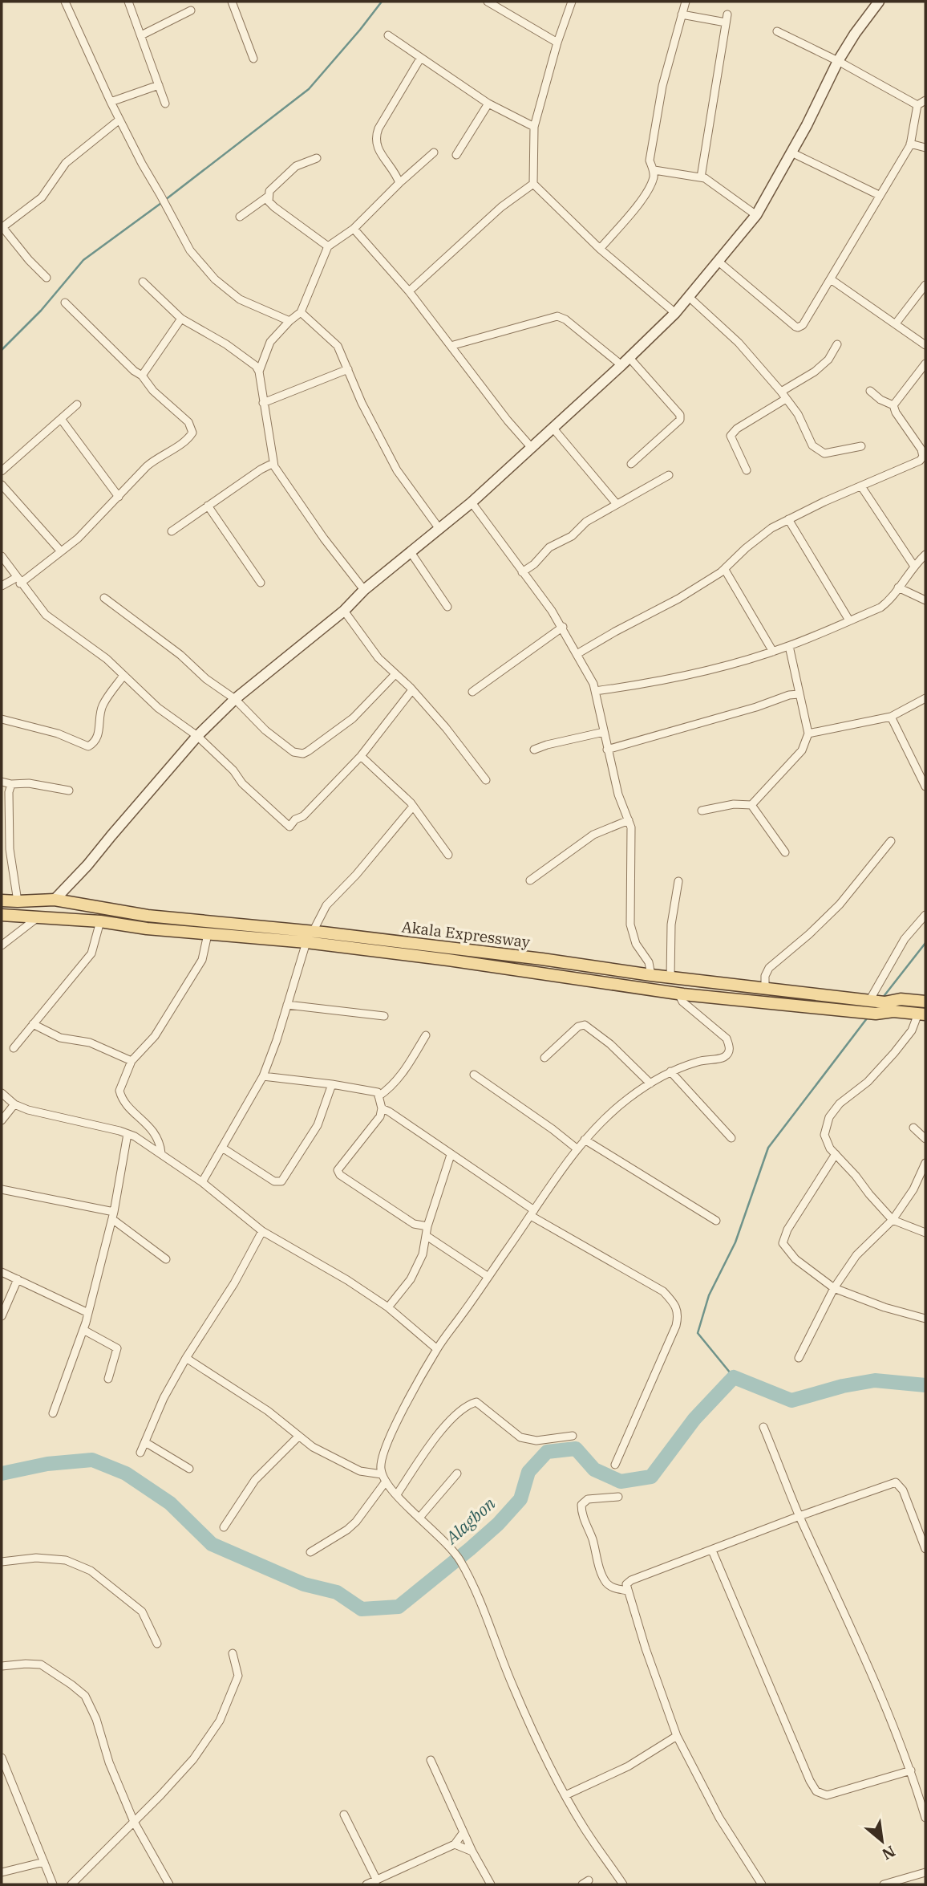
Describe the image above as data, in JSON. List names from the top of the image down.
{
  "streets": {
    "main road": ["Akala Expressway"]
  },
  "water": ["Alagbon"],
  "north": "bottom right"
}
